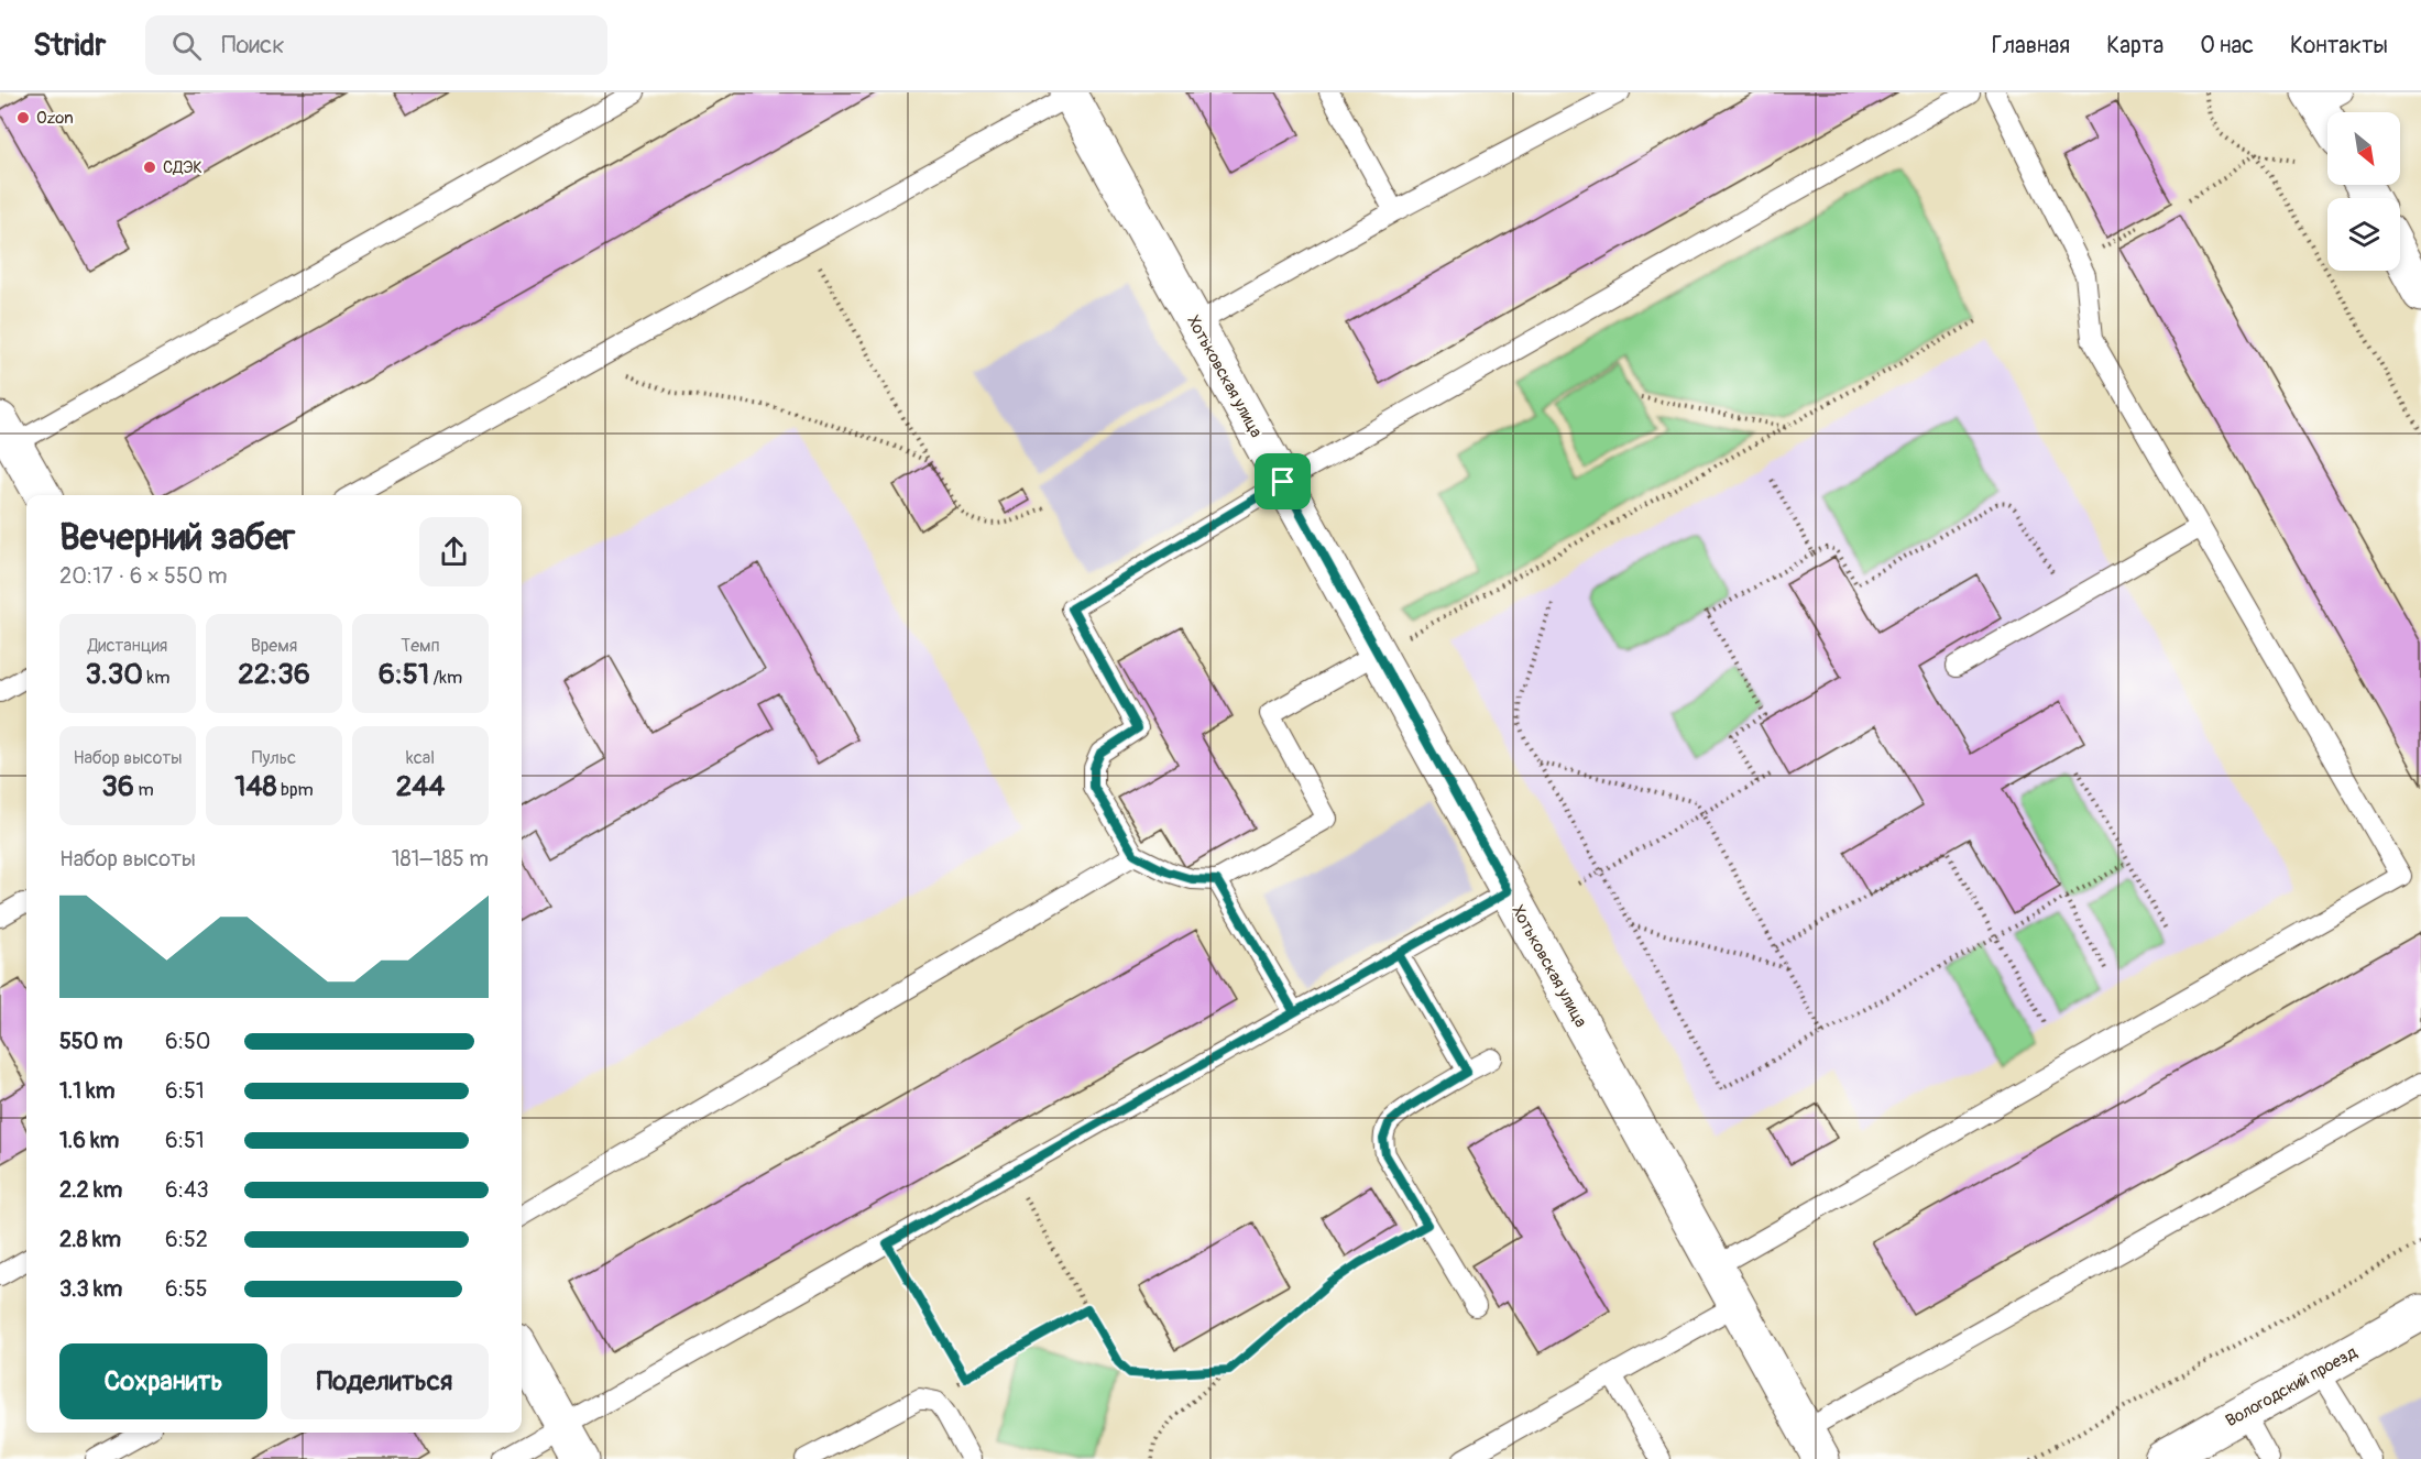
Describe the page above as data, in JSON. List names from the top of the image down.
{
  "streets": {
    "street": ["Хотьковская улица", "Вологодский проезд"]
  },
  "places": ["Ozon", "СДЭК"],
  "north": "bottom right",
  "page": {
    "header": "Stridr",
    "search": "Поиск",
    "nav": [
      "Главная",
      "Карта",
      "О нас",
      "Контакты"
    ],
    "heading": ["Вечерний забег", "20:17 · 6 × 550 m"],
    "stats": [
      ["Дистанция", "3.30 km"],
      ["Время", "22:36"],
      ["Темп", "6:51 /km"],
      ["Набор высоты", "36 m"],
      ["Пульс", "148 bpm"],
      ["kcal", "244"]
    ],
    "chart": ["Набор высоты", "181–185 m"],
    "list": [
      {
        "name": "550 m",
        "note": "6:50"
      },
      {
        "name": "1.1 km",
        "note": "6:51"
      },
      {
        "name": "1.6 km",
        "note": "6:51"
      },
      {
        "name": "2.2 km",
        "note": "6:43"
      },
      {
        "name": "2.8 km",
        "note": "6:52"
      },
      {
        "name": "3.3 km",
        "note": "6:55"
      }
    ],
    "buttons": ["Сохранить", "Поделиться"]
  }
}
